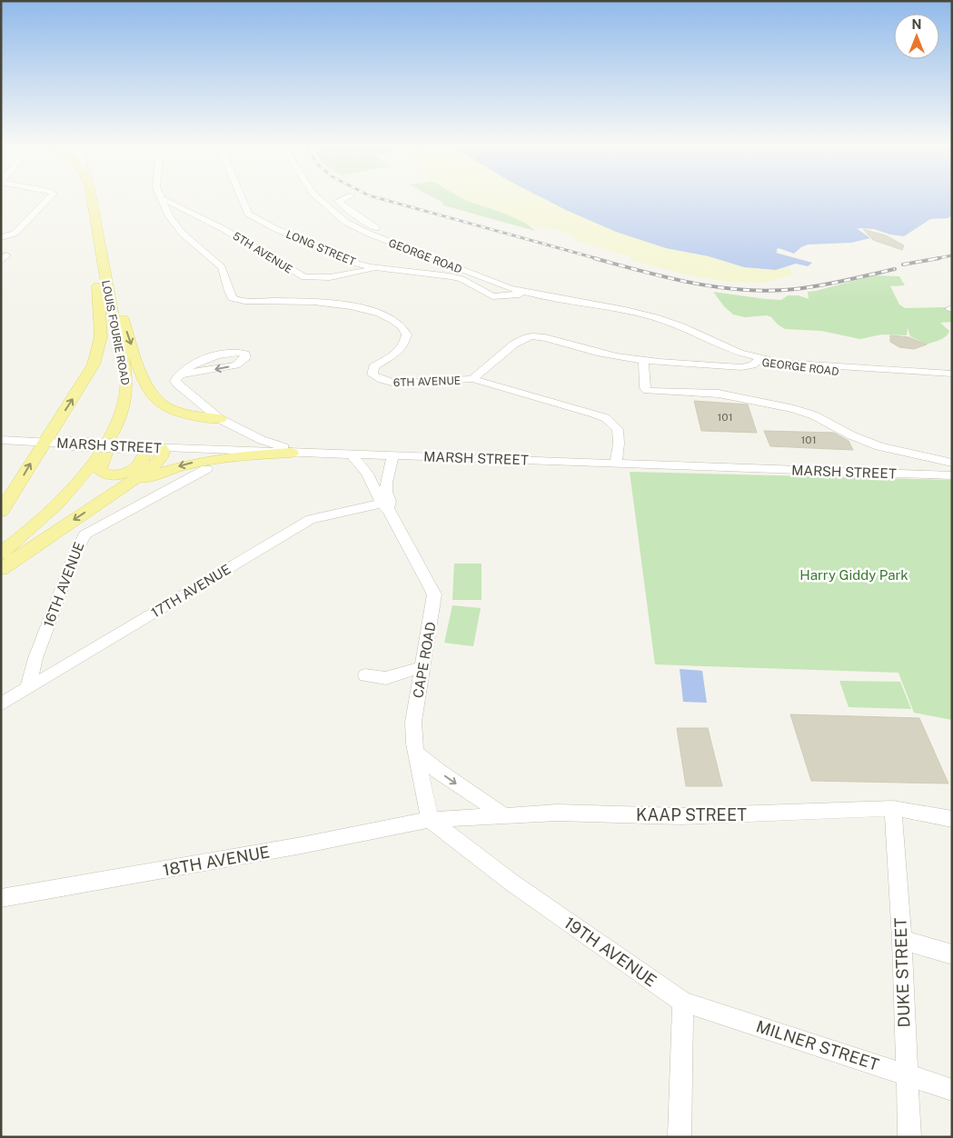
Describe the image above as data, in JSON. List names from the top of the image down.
{
  "streets": {
    "main road": ["LOUIS FOURIE ROAD"],
    "street": [
      "LONG STREET",
      "5TH AVENUE",
      "GEORGE ROAD",
      "6TH AVENUE",
      "MARSH STREET",
      "16TH AVENUE",
      "17TH AVENUE",
      "CAPE ROAD",
      "KAAP STREET",
      "18TH AVENUE",
      "19TH AVENUE",
      "DUKE STREET",
      "MILNER STREET"
    ]
  },
  "crossings": [
    ["LONG STREET", "5TH AVENUE"],
    ["5TH AVENUE", "6TH AVENUE"],
    ["6TH AVENUE", "MARSH STREET"],
    ["MARSH STREET", "CAPE ROAD"],
    ["16TH AVENUE", "17TH AVENUE"],
    ["17TH AVENUE", "CAPE ROAD"],
    ["CAPE ROAD", "KAAP STREET"],
    ["CAPE ROAD", "18TH AVENUE"],
    ["CAPE ROAD", "19TH AVENUE"],
    ["KAAP STREET", "18TH AVENUE"],
    ["KAAP STREET", "19TH AVENUE"],
    ["KAAP STREET", "DUKE STREET"],
    ["18TH AVENUE", "19TH AVENUE"],
    ["19TH AVENUE", "MILNER STREET"],
    ["DUKE STREET", "MILNER STREET"]
  ],
  "parks": ["Harry Giddy Park"],
  "house_numbers": ["101", "101"],
  "north": "top"
}
